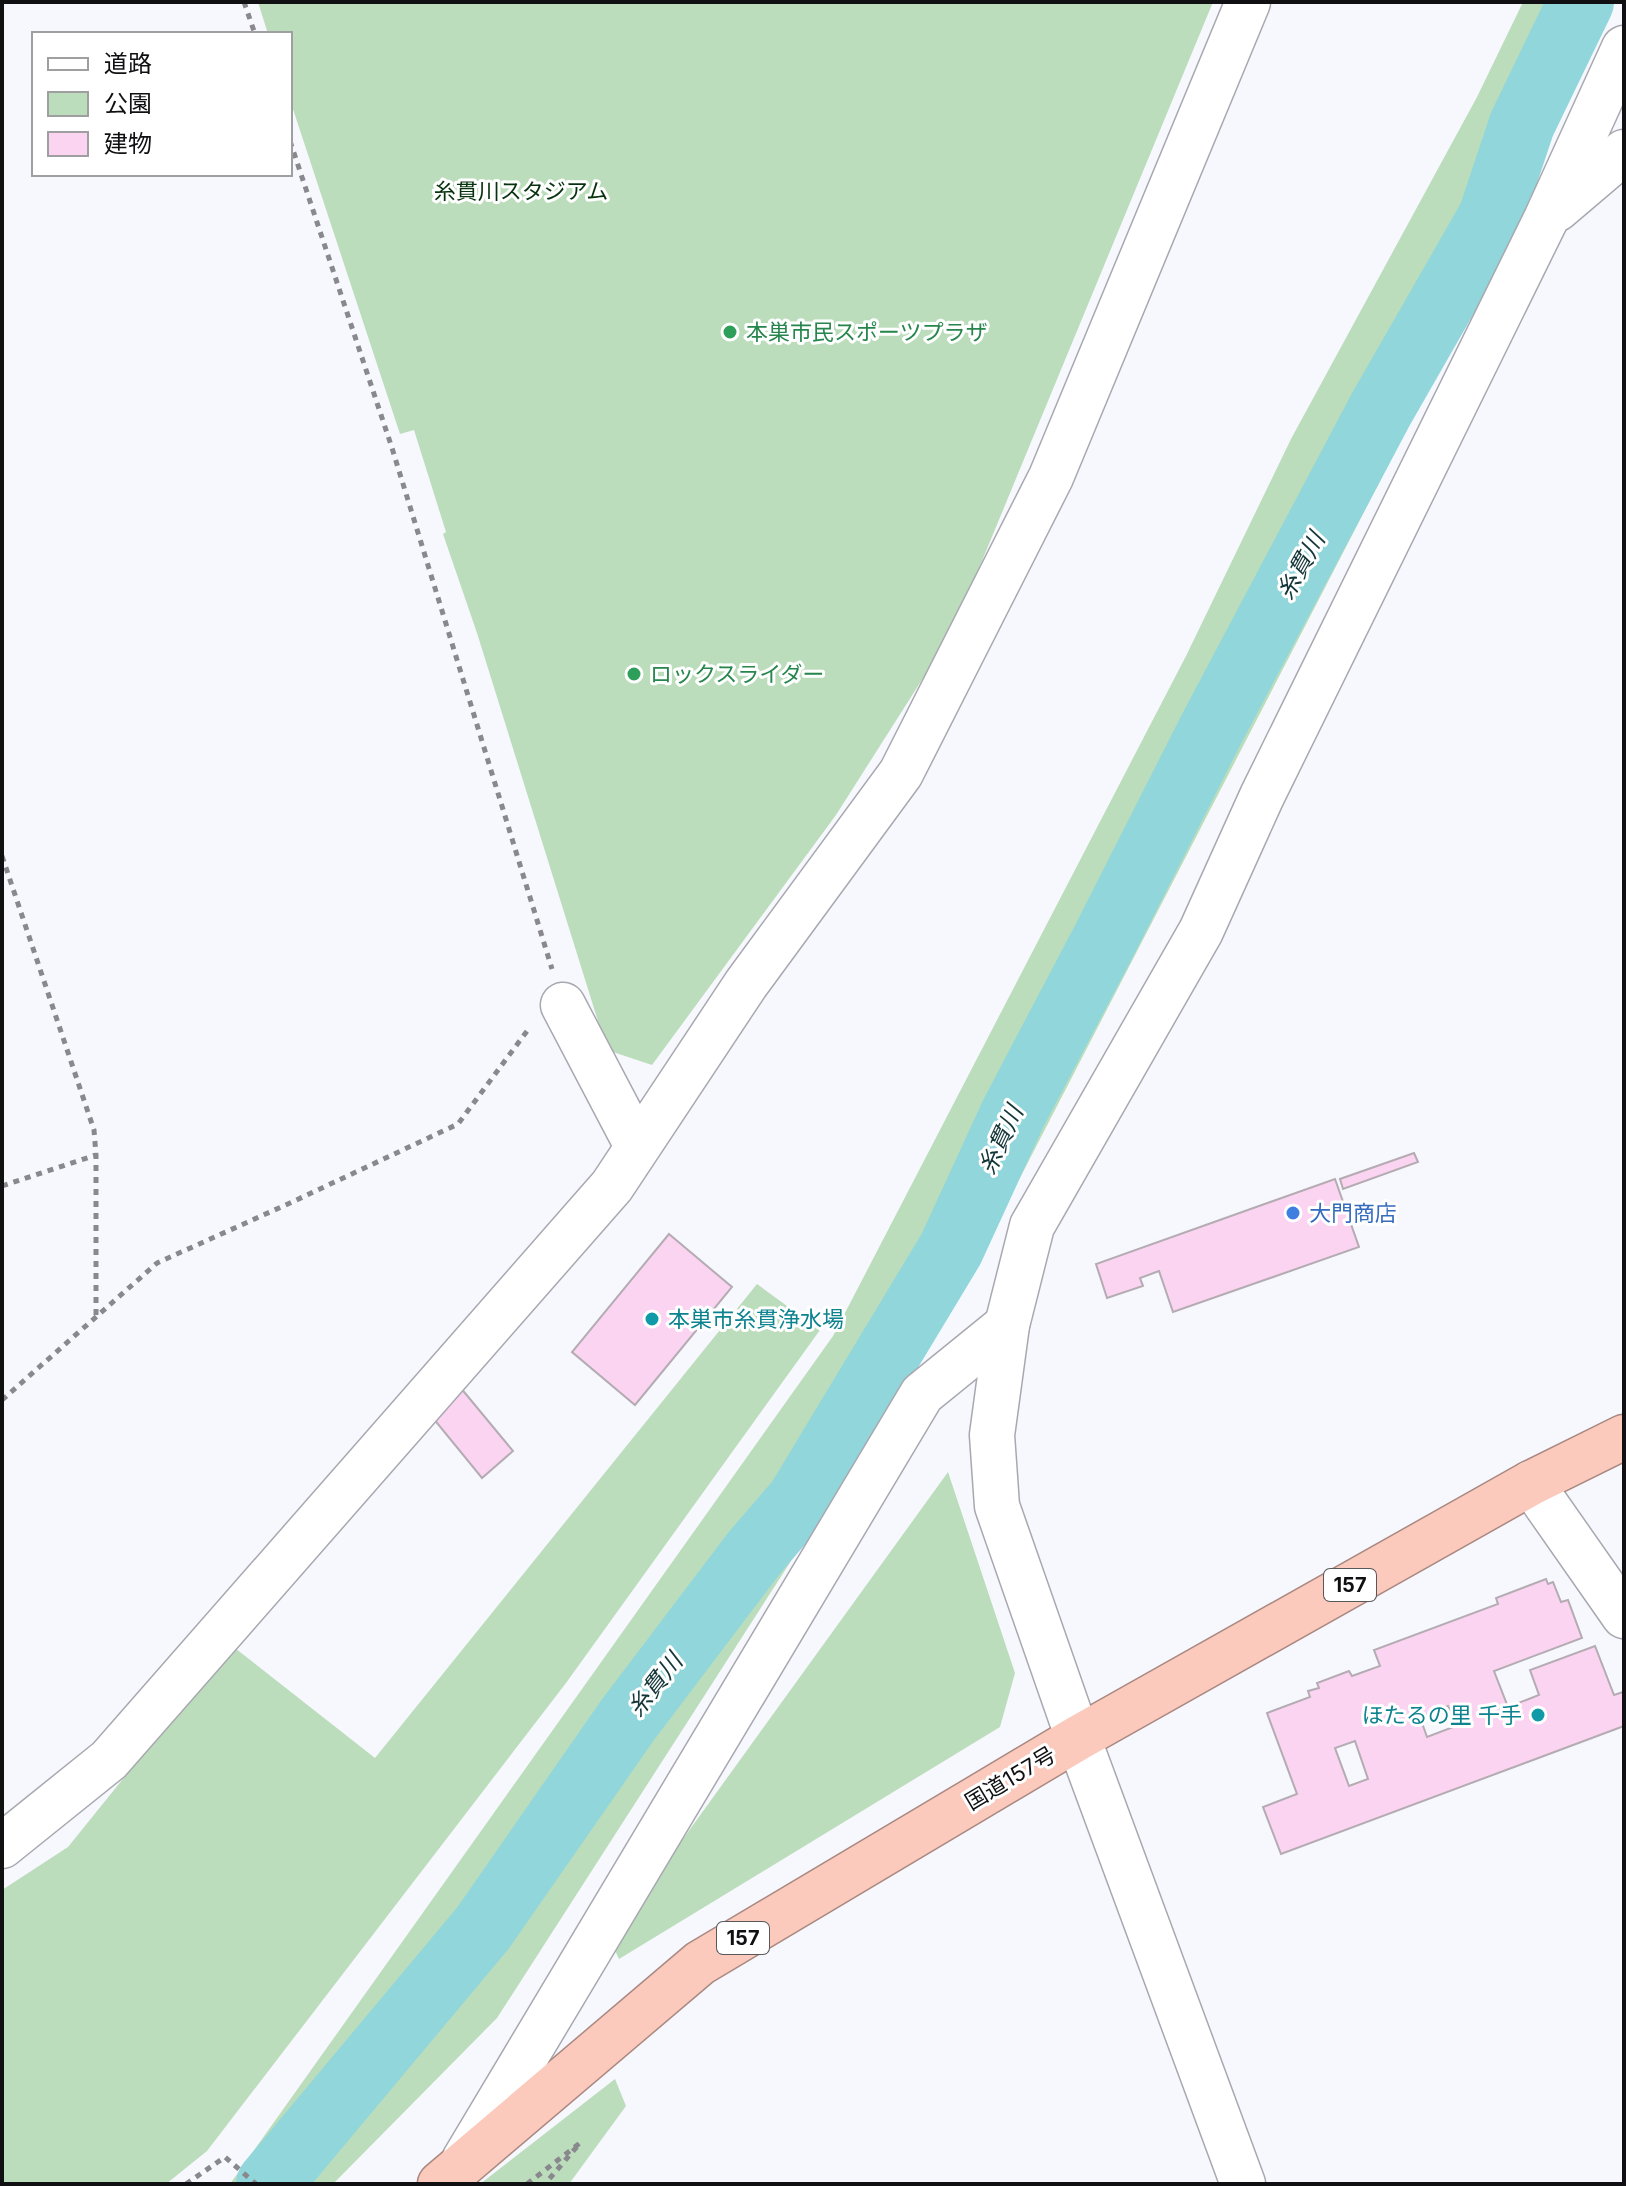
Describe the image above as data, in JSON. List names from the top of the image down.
{
  "streets": {
    "highway": ["157", "国道157号"]
  },
  "water": ["糸貫川"],
  "parks": ["糸貫川スタジアム"],
  "places": [
    "本巣市民スポーツプラザ",
    "ロックスライダー",
    "大門商店",
    "本巣市糸貫浄水場",
    "ほたるの里 千手"
  ],
  "legend": ["道路", "公園", "建物"]
}
